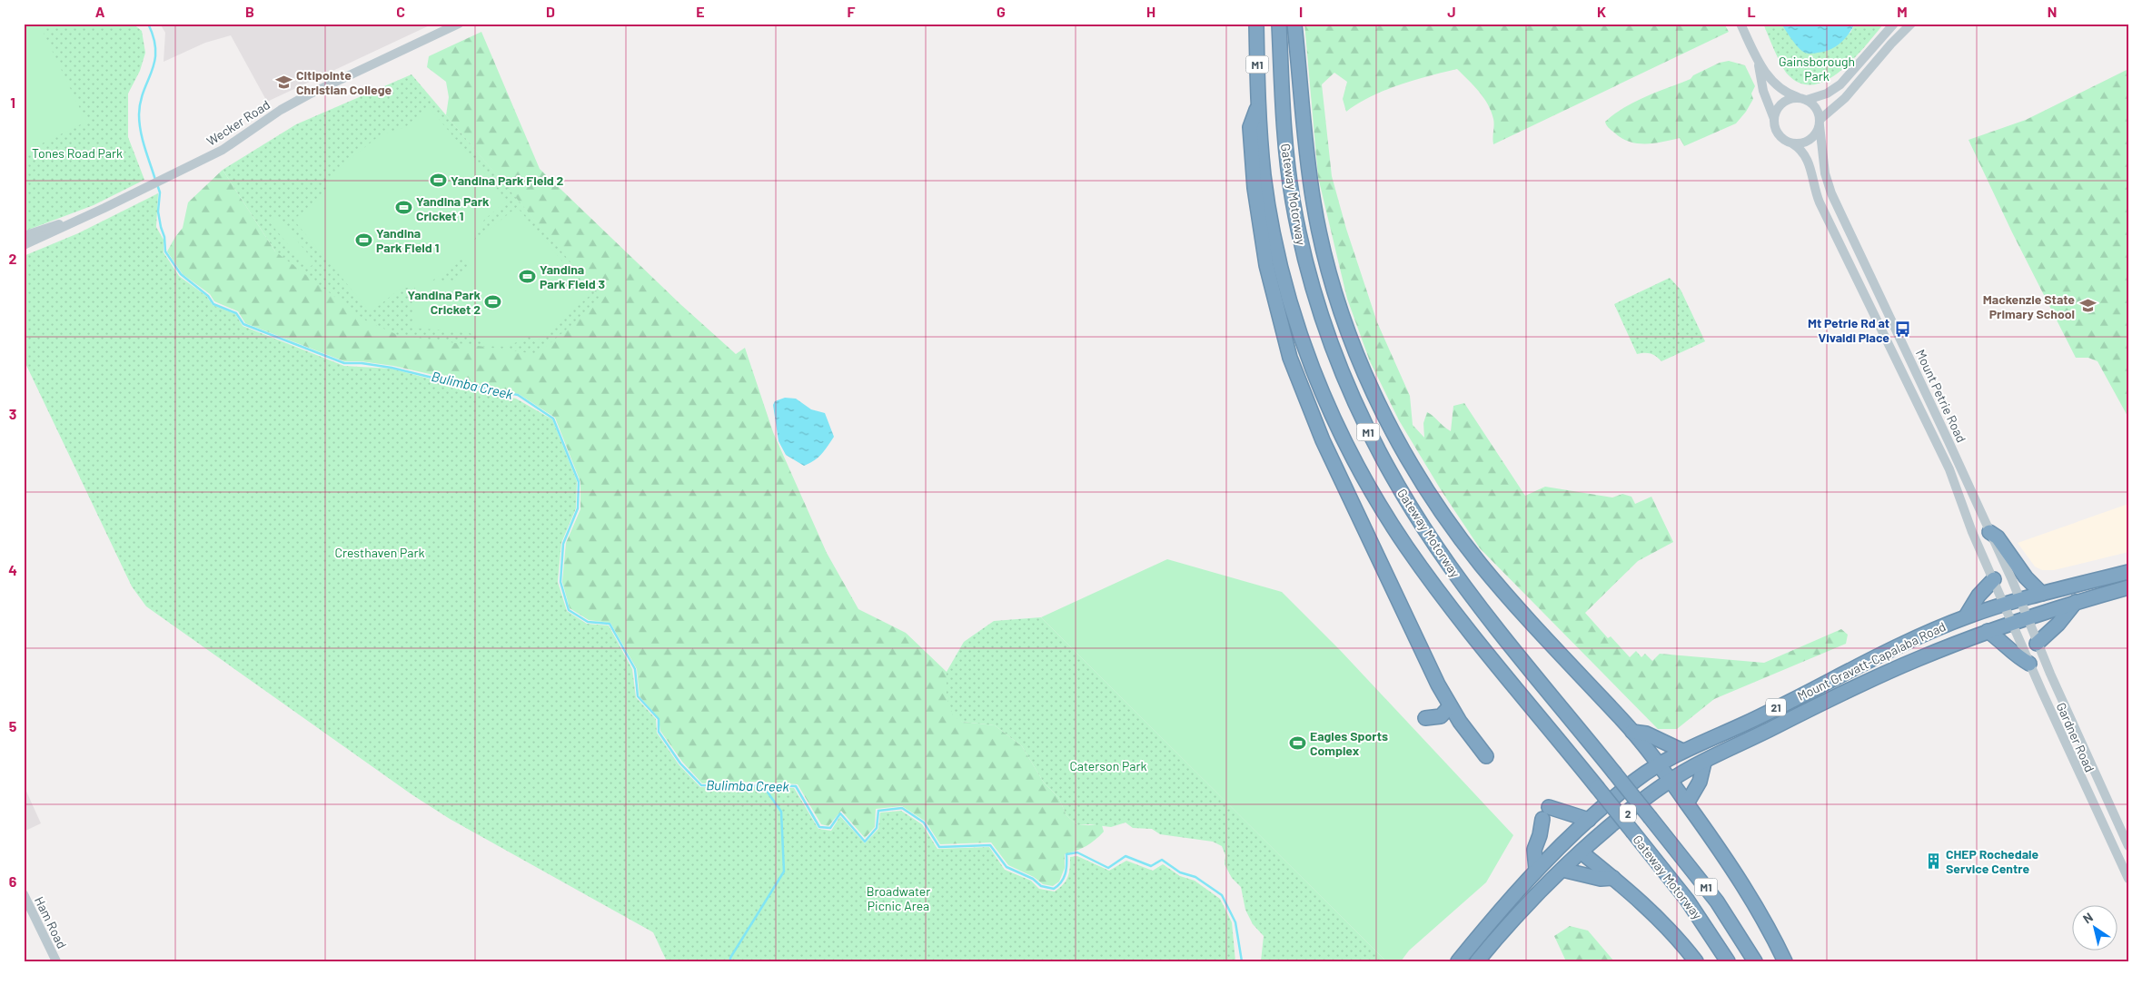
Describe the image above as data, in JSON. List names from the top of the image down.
{
  "streets": {
    "highway": [
      "M1",
      "Gateway Motorway",
      "Mount Gravatt-Capalaba Road",
      "21",
      "2"
    ],
    "street": [
      "Wecker Road",
      "Mount Petrie Road",
      "Gardner Road",
      "Ham Road"
    ]
  },
  "crossings": [
    ["Mount Petrie Road", "Mount Gravatt-Capalaba Road"],
    ["Mount Petrie Road", "Gardner Road"],
    ["Mount Gravatt-Capalaba Road", "Gardner Road"]
  ],
  "water": ["Bulimba Creek"],
  "parks": [
    "Gainsborough Park",
    "Tones Road Park",
    "Cresthaven Park",
    "Caterson Park",
    "Broadwater Picnic Area"
  ],
  "places": {
    "school or university": ["Citipointe Christian College", "Mackenzie State Primary School"],
    "sports": [
      "Yandina Park Field 2",
      "Yandina Park Cricket 1",
      "Yandina Park Field 1",
      "Yandina Park Field 3",
      "Yandina Park Cricket 2",
      "Eagles Sports Complex"
    ],
    "bus stop": ["Mt Petrie Rd at Vivaldi Place"],
    "building": ["CHEP Rochedale Service Centre"]
  },
  "north": "top left",
  "grid": {
    "columns": [
      "A",
      "B",
      "C",
      "D",
      "E",
      "F",
      "G",
      "H",
      "I",
      "J",
      "K",
      "L",
      "M",
      "N"
    ],
    "rows": [
      "1",
      "2",
      "3",
      "4",
      "5",
      "6"
    ]
  }
}
